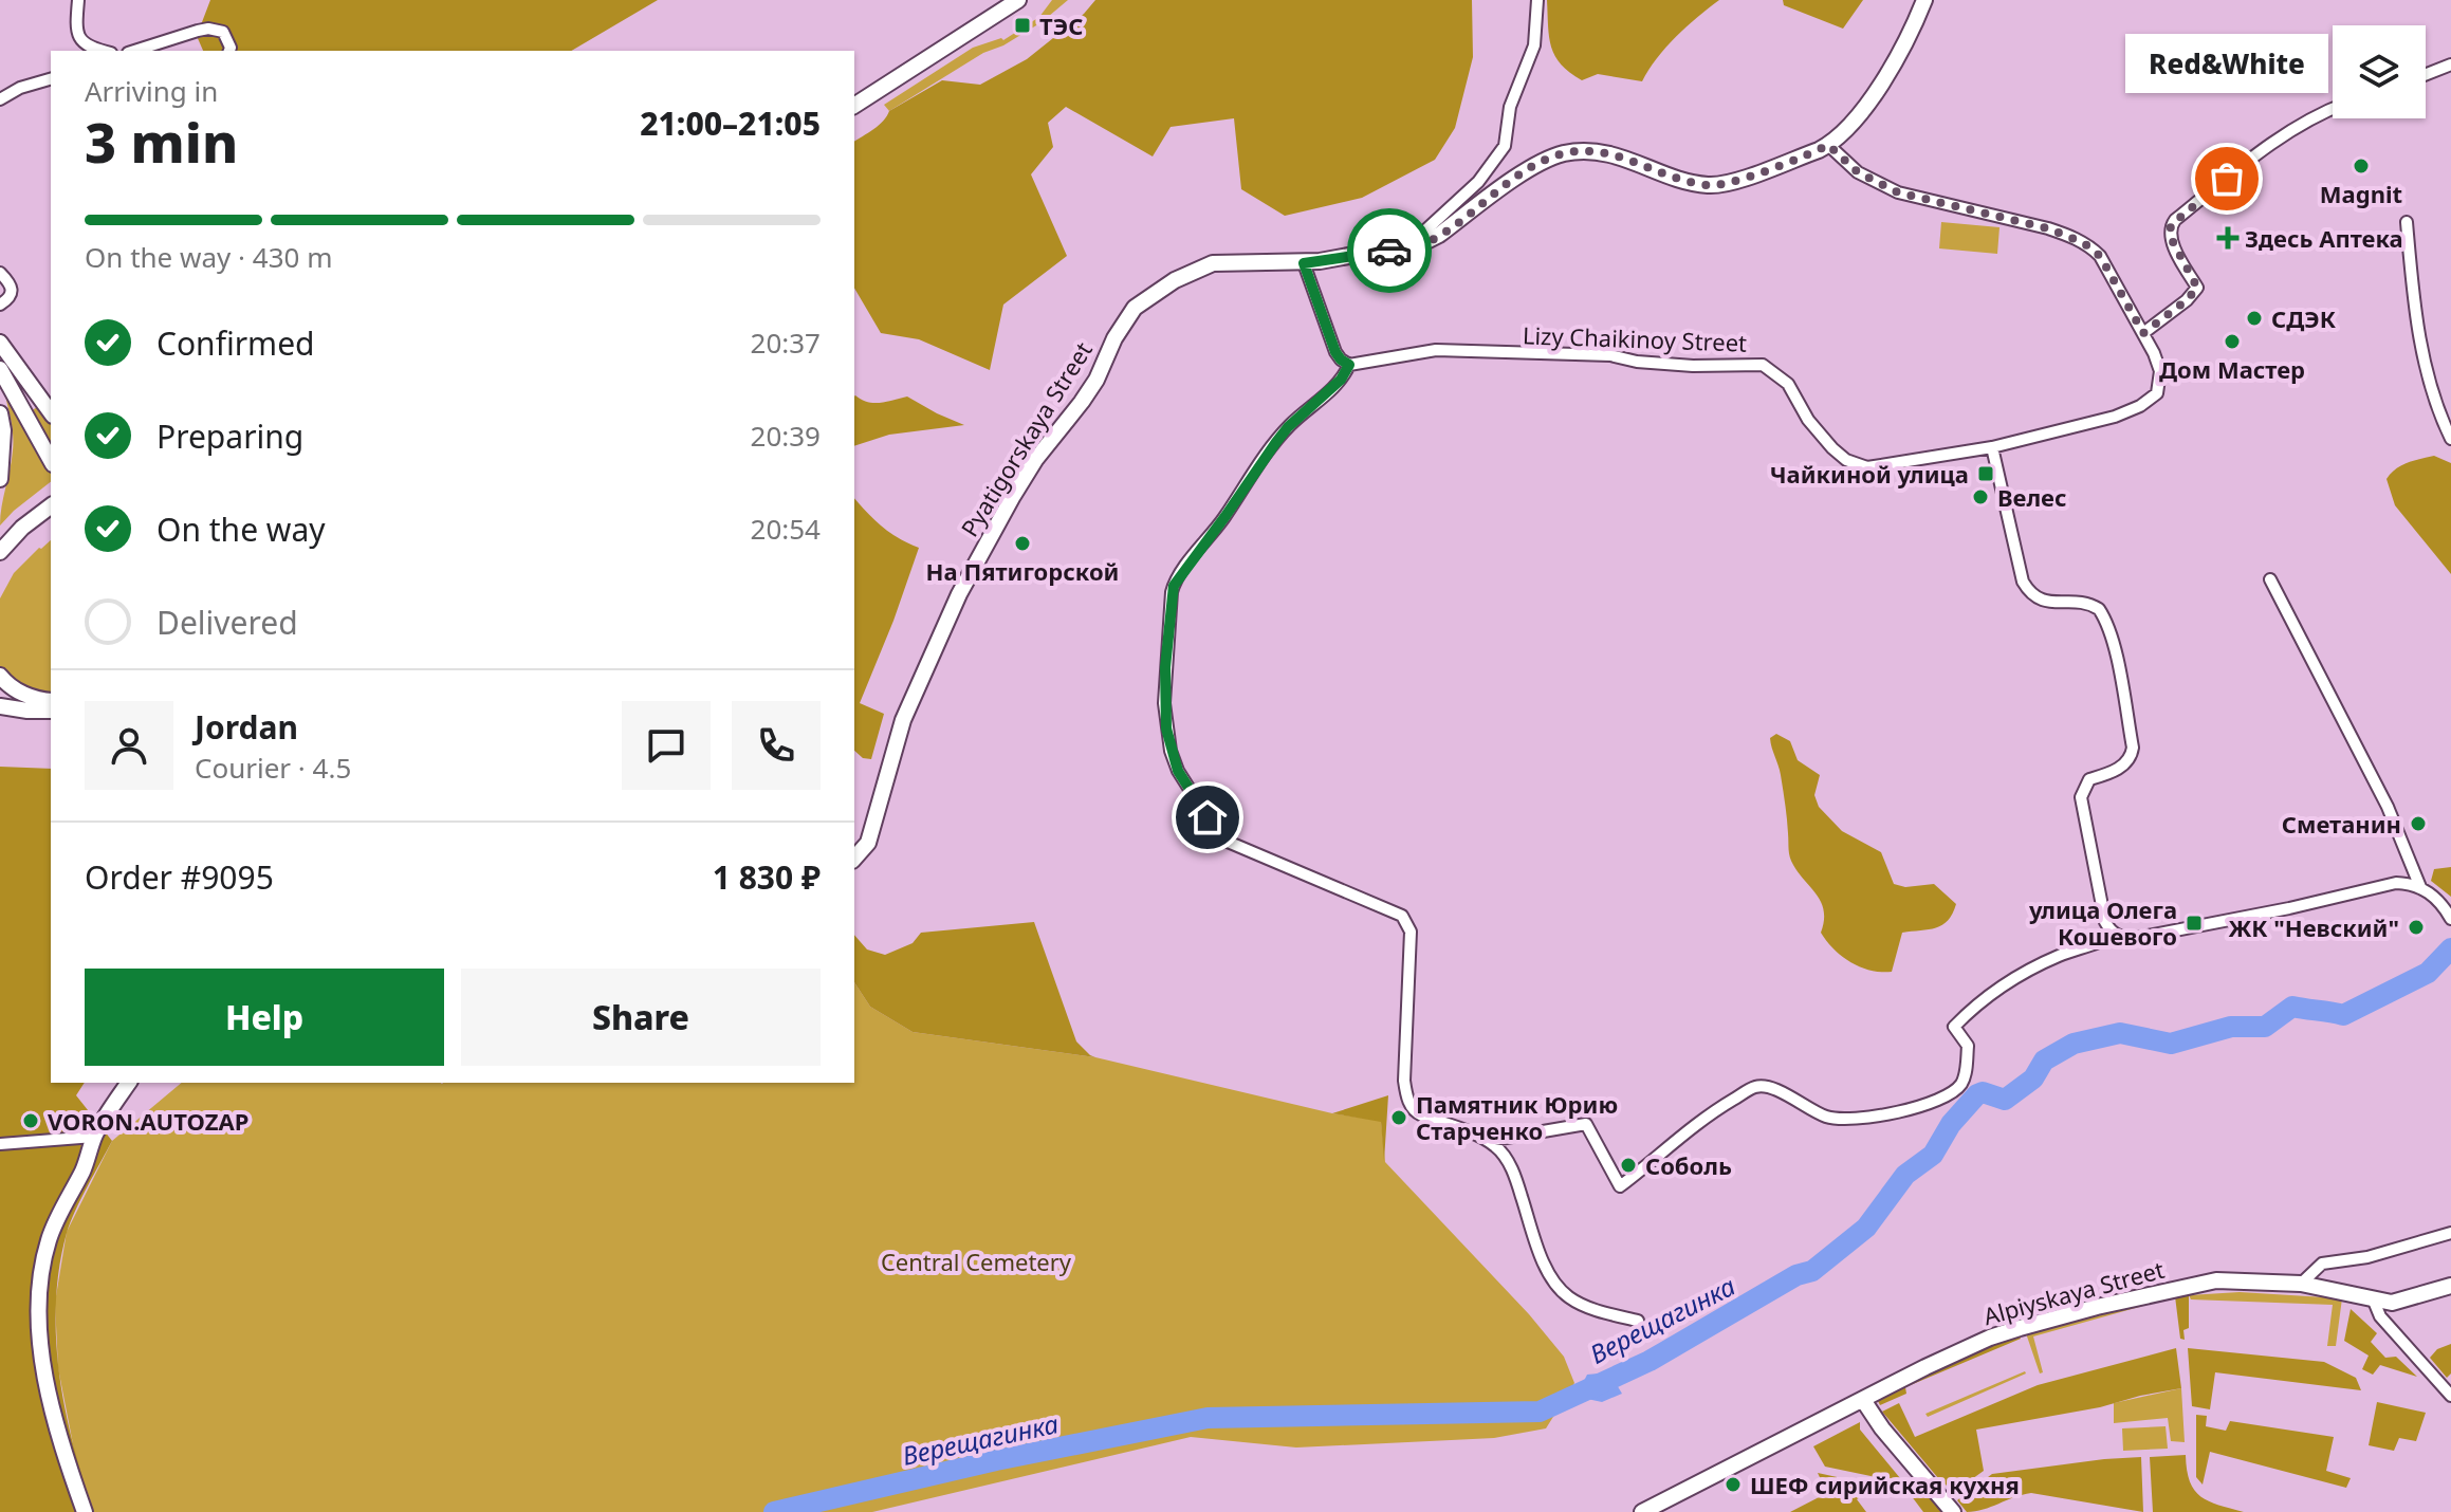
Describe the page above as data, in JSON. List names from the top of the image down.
{
  "streets": {
    "street": ["Lizy Chaikinoy Street", "Pyatigorskaya Street", "Alpiyskaya Street"]
  },
  "water": ["Верещагинка"],
  "parks": ["Central Cemetery"],
  "places": {
    "transit": ["ТЭС", "Чайкиной улица", "улица Олега Кошевого"],
    "other": [
      "Magnit",
      "Red&White",
      "СДЭК",
      "Дом Мастер",
      "Велес",
      "На Пятигорской",
      "Сметанин",
      "ЖК \"Невский\"",
      "Памятник Юрию Старченко",
      "VORON.AUTOZAP",
      "Соболь",
      "ШЕФ сирийская кухня"
    ],
    "health": ["Здесь Аптека"]
  },
  "page": {
    "bubble": "Red&White",
    "heading": ["3 min", "Arriving in", "21:00–21:05"],
    "panel": [
      "Jordan",
      "Courier · 4.5",
      "Order #9095",
      "1 830 ₽"
    ],
    "bar": "On the way · 430 m",
    "list": [
      ["Confirmed", "20:37"],
      ["Preparing", "20:39"],
      ["On the way", "20:54"],
      "Delivered"
    ],
    "buttons": ["Help", "Share"]
  }
}
